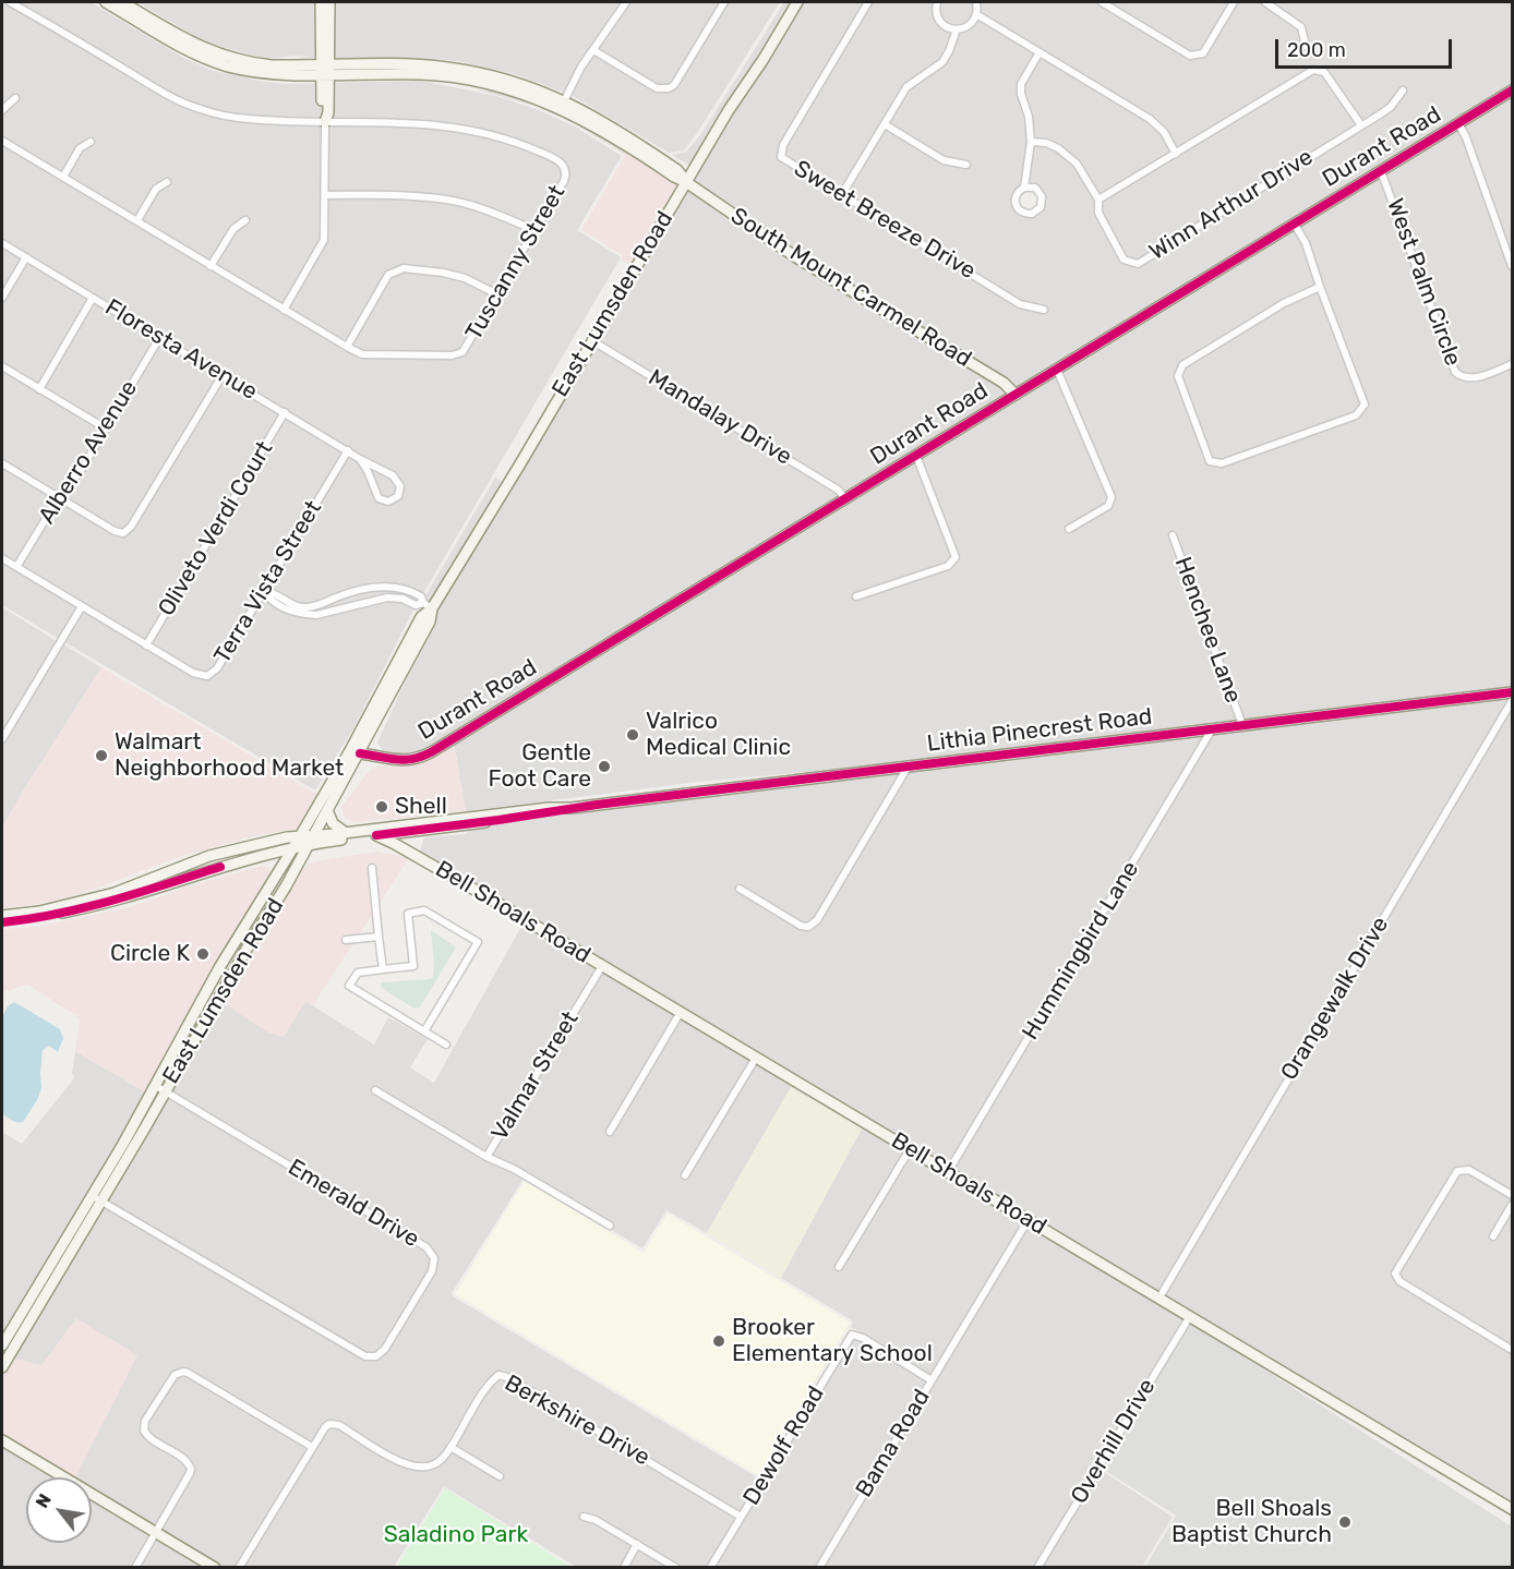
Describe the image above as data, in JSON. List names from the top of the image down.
{
  "streets": {
    "main road": [
      "Durant Road",
      "South Mount Carmel Road",
      "East Lumsden Road",
      "Lithia Pinecrest Road",
      "Bell Shoals Road"
    ],
    "street": [
      "Winn Arthur Drive",
      "Sweet Breeze Drive",
      "Tuscanny Street",
      "West Palm Circle",
      "Floresta Avenue",
      "Mandalay Drive",
      "Alberro Avenue",
      "Oliveto Verdi Court",
      "Terra Vista Street",
      "Henchee Lane",
      "Hummingbird Lane",
      "Orangewalk Drive",
      "Valmar Street",
      "Emerald Drive",
      "Berkshire Drive",
      "Overhill Drive",
      "Bama Road",
      "Dewolf Road"
    ]
  },
  "crossings": [
    ["Durant Road", "West Palm Circle"],
    ["Durant Road", "South Mount Carmel Road"],
    ["Durant Road", "East Lumsden Road"],
    ["Durant Road", "Mandalay Drive"],
    ["South Mount Carmel Road", "East Lumsden Road"],
    ["East Lumsden Road", "Mandalay Drive"],
    ["East Lumsden Road", "Lithia Pinecrest Road"],
    ["East Lumsden Road", "Emerald Drive"],
    ["Floresta Avenue", "Alberro Avenue"],
    ["Floresta Avenue", "Oliveto Verdi Court"],
    ["Floresta Avenue", "Terra Vista Street"],
    ["Alberro Avenue", "Terra Vista Street"],
    ["Oliveto Verdi Court", "Terra Vista Street"],
    ["Henchee Lane", "Lithia Pinecrest Road"],
    ["Lithia Pinecrest Road", "Bell Shoals Road"],
    ["Lithia Pinecrest Road", "Hummingbird Lane"],
    ["Bell Shoals Road", "Hummingbird Lane"],
    ["Bell Shoals Road", "Orangewalk Drive"],
    ["Bell Shoals Road", "Valmar Street"],
    ["Bell Shoals Road", "Overhill Drive"],
    ["Bell Shoals Road", "Bama Road"],
    ["Berkshire Drive", "Dewolf Road"],
    ["Bama Road", "Dewolf Road"]
  ],
  "parks": ["Saladino Park"],
  "places": [
    "Valrico Medical Clinic",
    "Walmart Neighborhood Market",
    "Gentle Foot Care",
    "Shell",
    "Circle K",
    "Brooker Elementary School",
    "Bell Shoals Baptist Church"
  ],
  "scale_bar": "200 m",
  "north": "top left"
}
